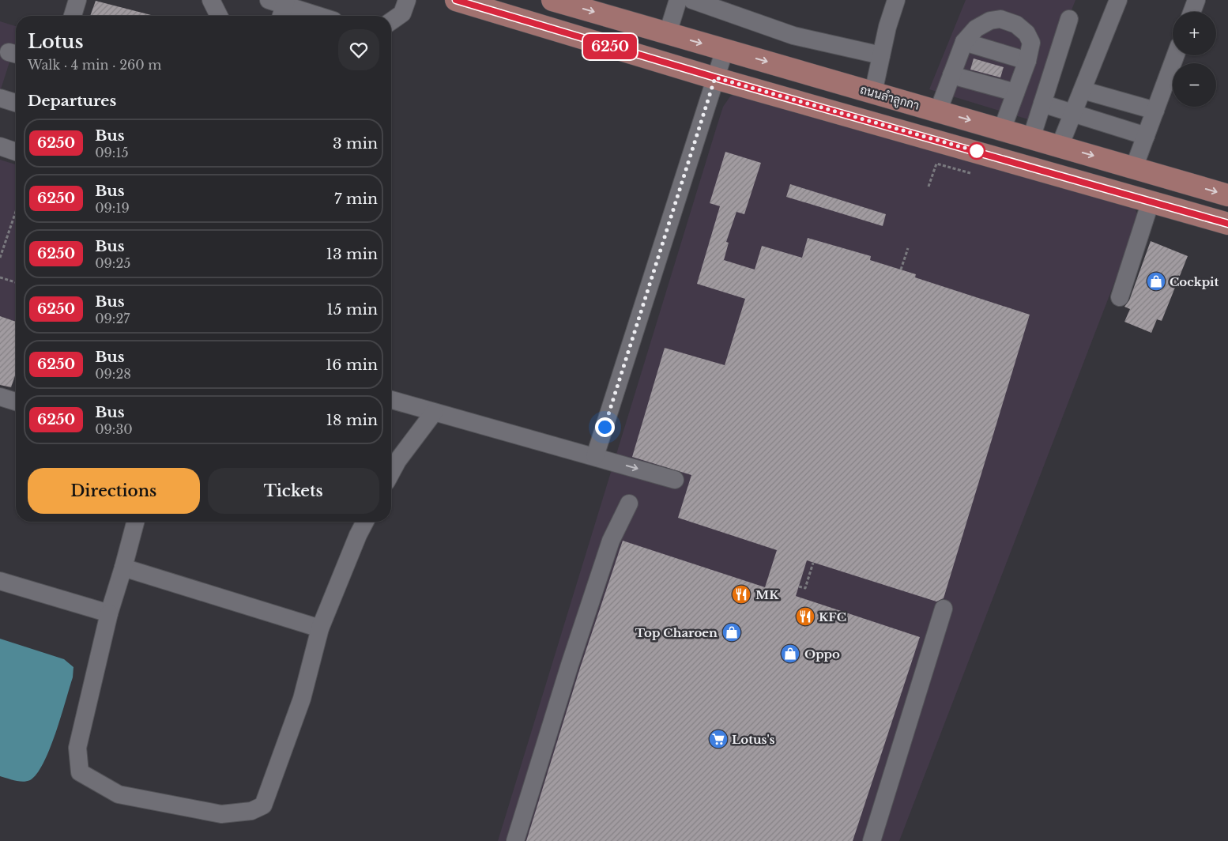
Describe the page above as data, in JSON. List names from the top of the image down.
{
  "streets": {
    "main road": ["ถนนลำลูกกา"]
  },
  "places": {
    "shop": ["Cockpit", "Top Charoen", "Oppo"],
    "restaurant": ["MK", "KFC"],
    "supermarket": ["Lotus's"]
  },
  "lines": ["bus line 6250"],
  "page": {
    "on_map": "6250",
    "map_buttons": ["+", "−"],
    "heading": [
      ["Lotus", "Walk · 4 min · 260 m"],
      "Departures"
    ],
    "list": [
      {
        "mark": "6250",
        "name": "Bus",
        "note": "09:15",
        "value": "3 min"
      },
      {
        "mark": "6250",
        "name": "Bus",
        "note": "09:19",
        "value": "7 min"
      },
      {
        "mark": "6250",
        "name": "Bus",
        "note": "09:25",
        "value": "13 min"
      },
      {
        "mark": "6250",
        "name": "Bus",
        "note": "09:27",
        "value": "15 min"
      },
      {
        "mark": "6250",
        "name": "Bus",
        "note": "09:28",
        "value": "16 min"
      },
      {
        "mark": "6250",
        "name": "Bus",
        "note": "09:30",
        "value": "18 min"
      }
    ],
    "buttons": ["Directions", "Tickets"]
  }
}
